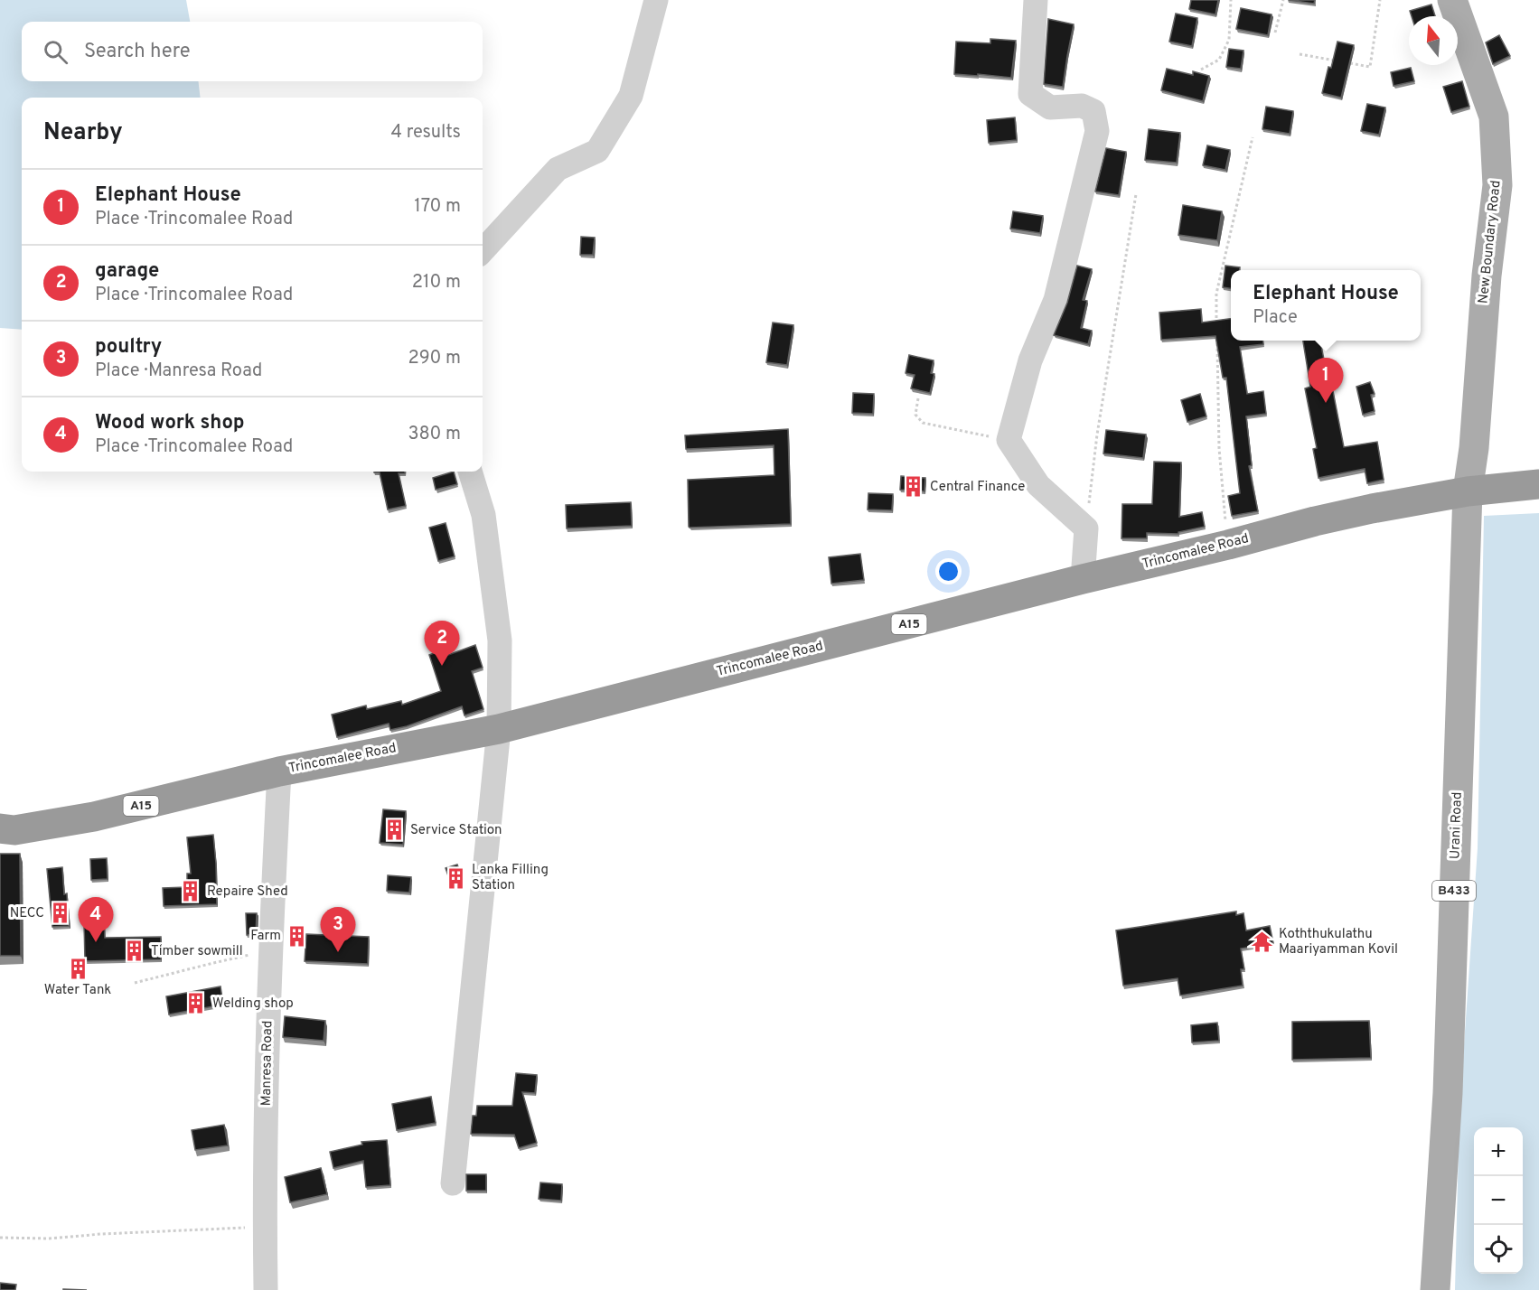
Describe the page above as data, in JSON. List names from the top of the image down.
{
  "streets": {
    "highway": ["Trincomalee Road", "A15"],
    "main road": ["New Boundary Road", "Urani Road", "B433"],
    "street": ["Manresa Road"]
  },
  "crossings": [
    ["New Boundary Road", "Trincomalee Road"],
    ["New Boundary Road", "Urani Road"],
    ["Trincomalee Road", "Urani Road"],
    ["Trincomalee Road", "Manresa Road"]
  ],
  "places": {
    "building": [
      "Central Finance",
      "Service Station",
      "Lanka Filling Station",
      "Repaire Shed",
      "NECC",
      "Farm",
      "Timber sowmill",
      "Water Tank",
      "Welding shop"
    ],
    "temple": ["Koththukulathu Maariyamman Kovil"]
  },
  "north": "top",
  "page": {
    "search": "Search here",
    "heading": ["Nearby", "4 results"],
    "list": [
      {
        "mark": "1",
        "name": "Elephant House",
        "note": "Place · Trincomalee Road",
        "value": "170 m"
      },
      {
        "mark": "2",
        "name": "garage",
        "note": "Place · Trincomalee Road",
        "value": "210 m"
      },
      {
        "mark": "3",
        "name": "poultry",
        "note": "Place · Manresa Road",
        "value": "290 m"
      },
      {
        "mark": "4",
        "name": "Wood work shop",
        "note": "Place · Trincomalee Road",
        "value": "380 m"
      }
    ],
    "popup": ["Elephant House", "Place"],
    "pins": [
      "1",
      "2",
      "4",
      "3"
    ],
    "map_buttons": ["+", "−"]
  }
}
